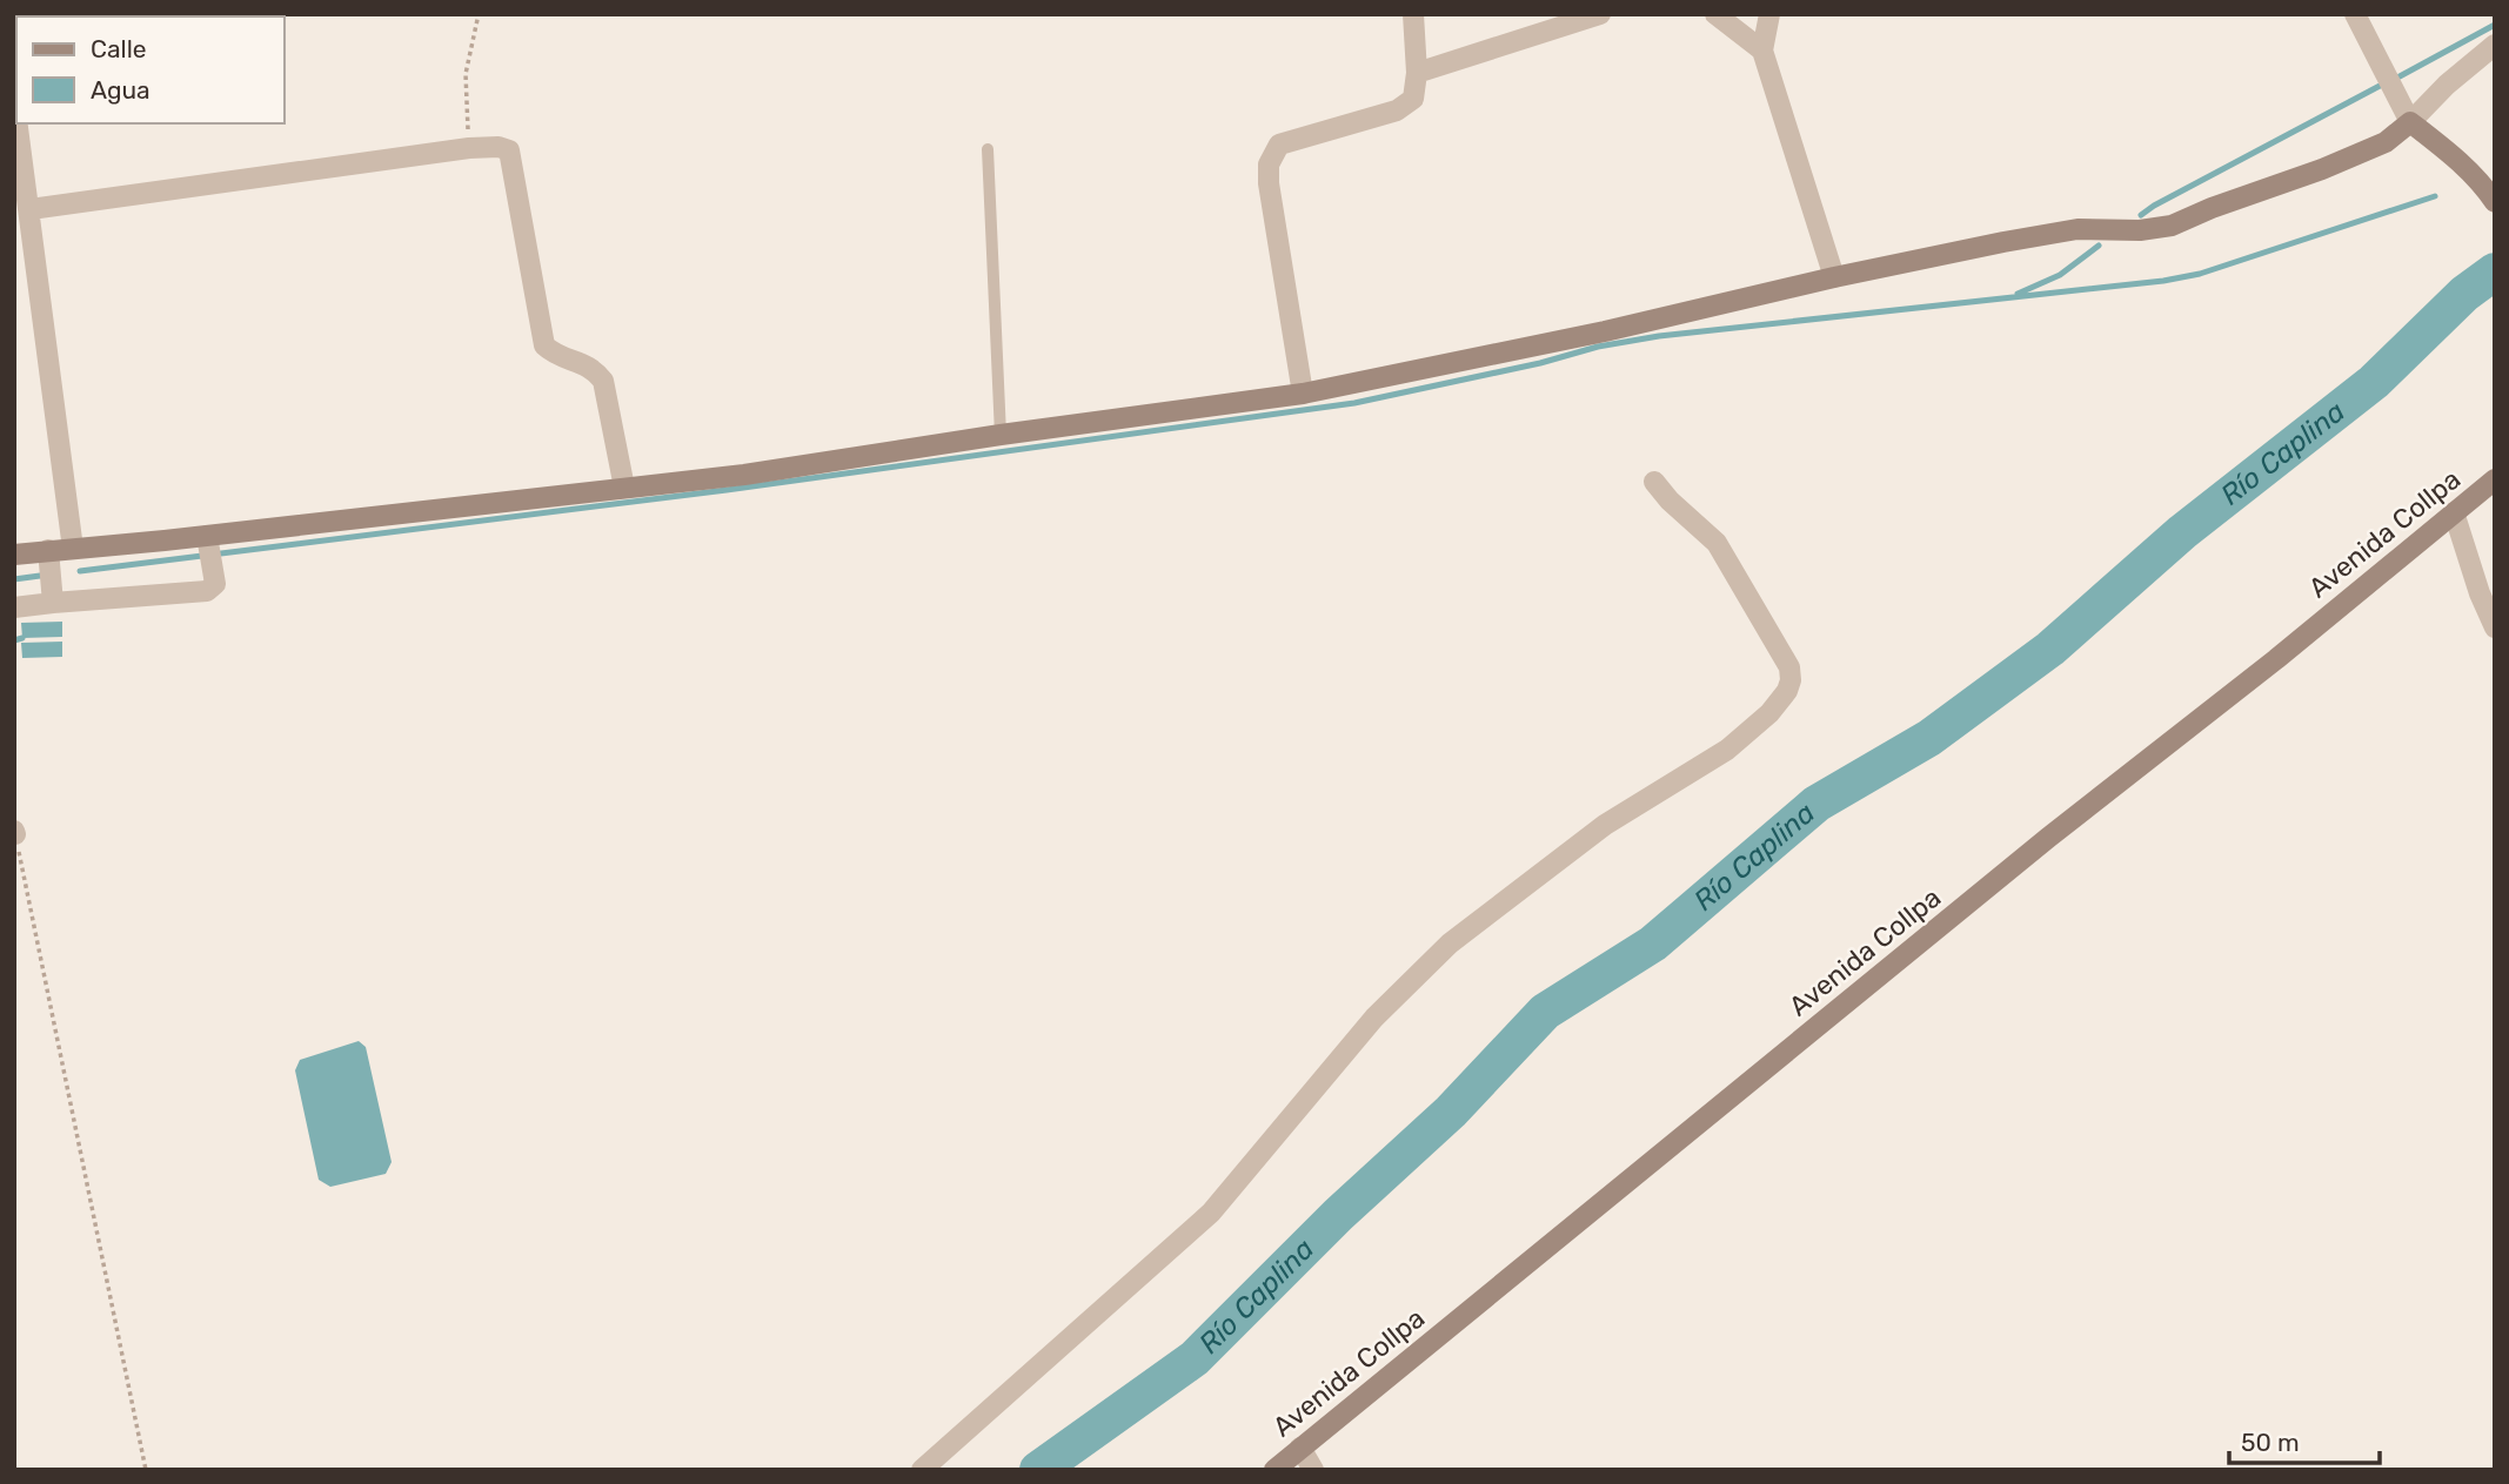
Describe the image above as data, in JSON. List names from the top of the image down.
{
  "streets": {
    "street": ["Avenida Collpa"]
  },
  "water": ["Río Caplina"],
  "legend": ["Calle", "Agua"],
  "scale_bar": "50 m"
}
